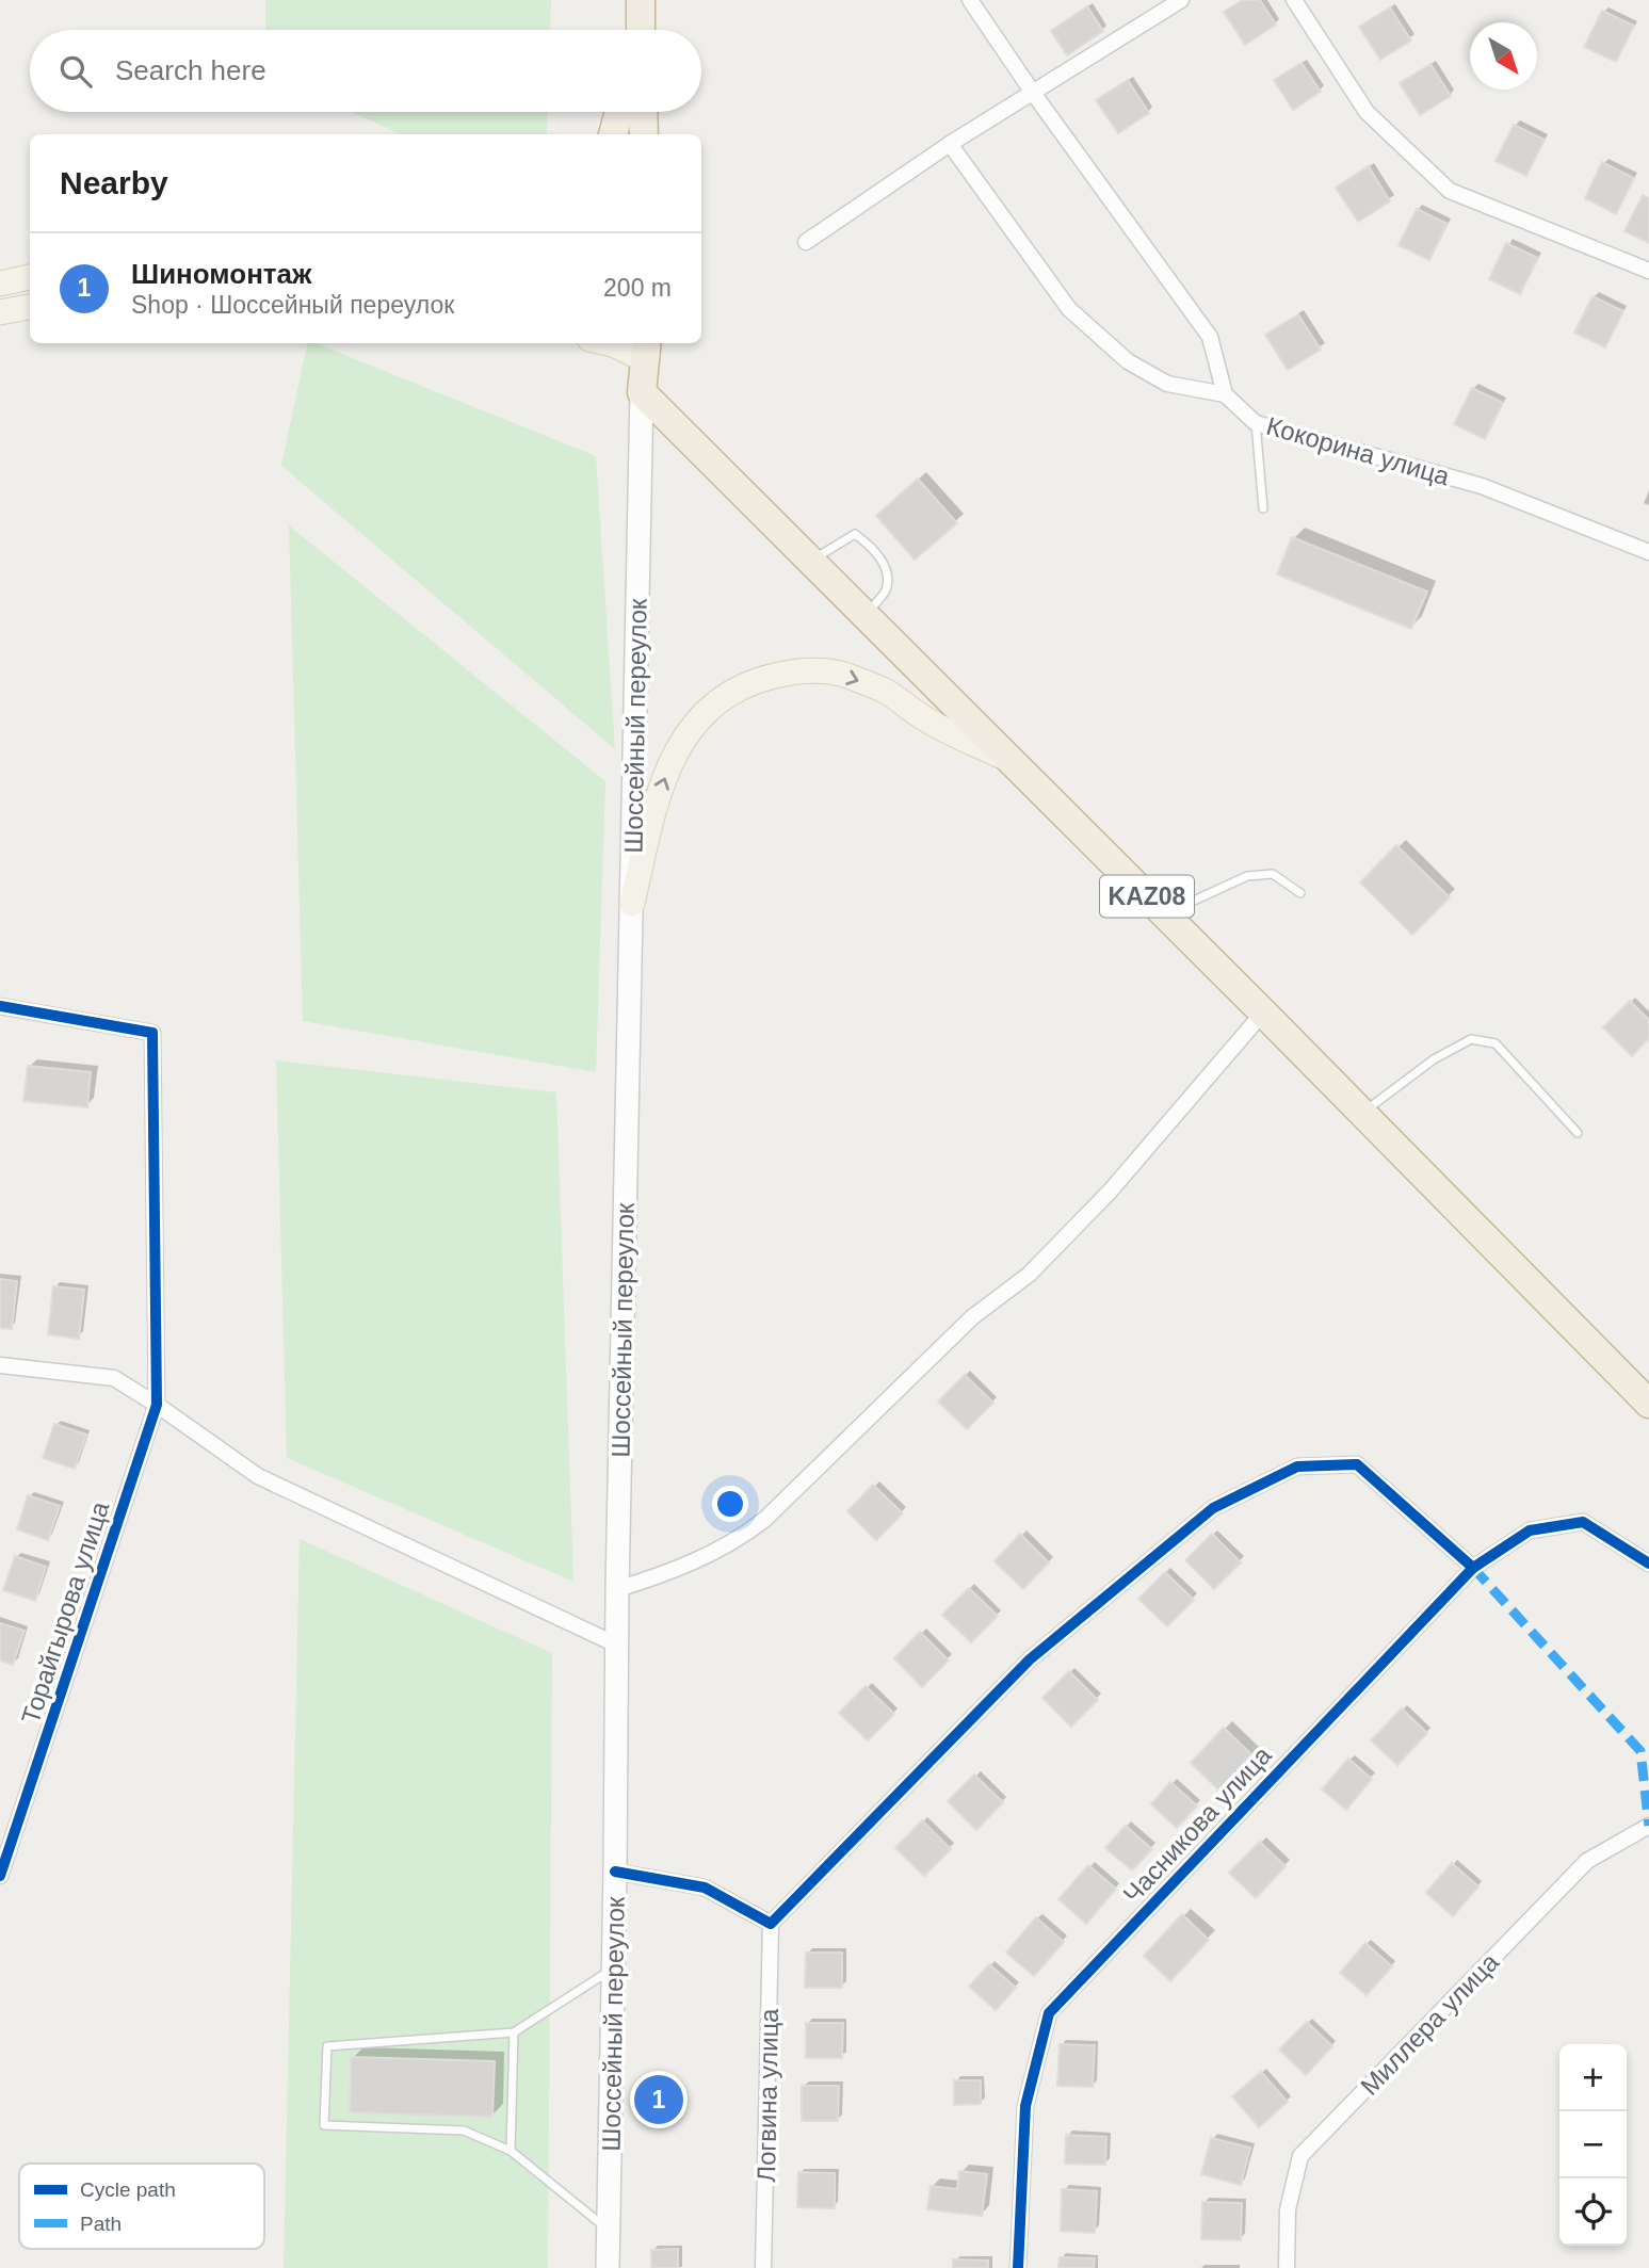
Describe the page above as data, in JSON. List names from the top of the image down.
{
  "streets": {
    "highway": ["KAZ08"],
    "main road": ["Шоссейный переулок"],
    "street": [
      "Кокорина улица",
      "Торайгырова улица",
      "Часникова улица",
      "Миллера улица",
      "Логвина улица"
    ]
  },
  "crossings": [
    ["Шоссейный переулок", "KAZ08"]
  ],
  "legend": ["Cycle path", "Path"],
  "north": "bottom right",
  "page": {
    "search": "Search here",
    "heading": "Nearby",
    "list": [
      {
        "mark": "1",
        "name": "Шиномонтаж",
        "note": "Shop · Шоссейный переулок",
        "value": "200 m"
      }
    ],
    "map_buttons": ["+", "−"],
    "pins": "1"
  }
}
